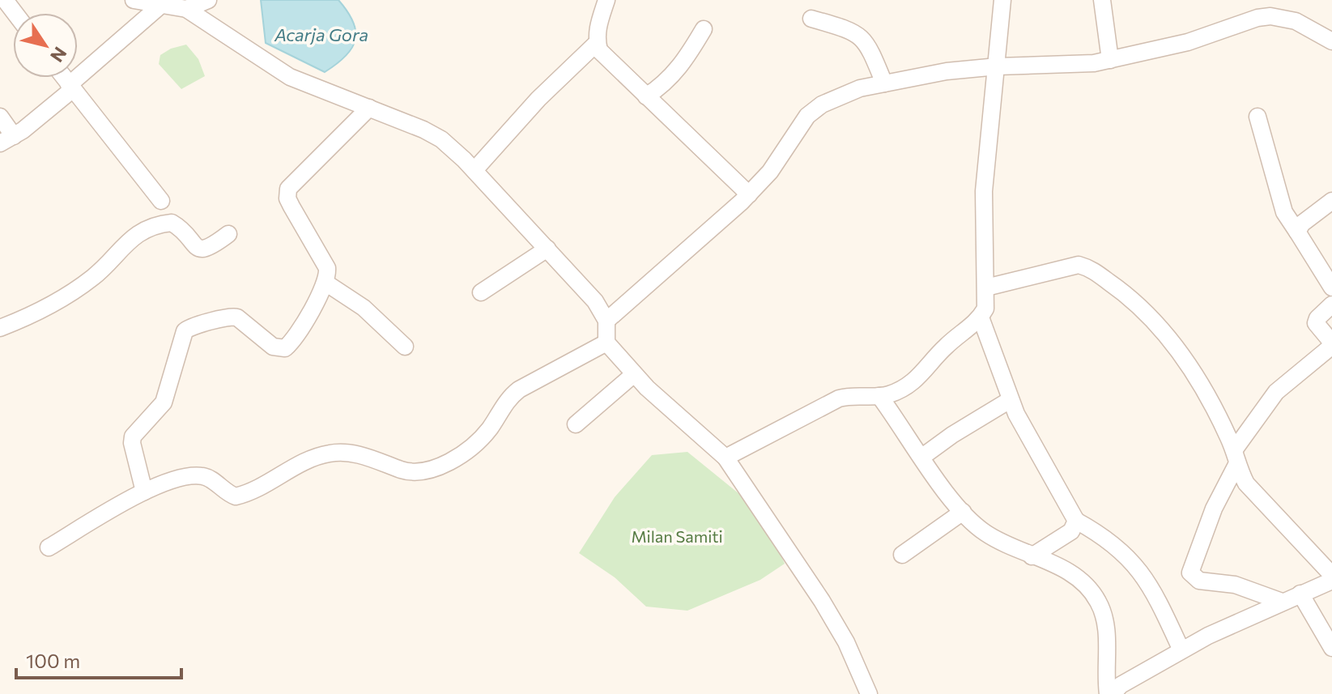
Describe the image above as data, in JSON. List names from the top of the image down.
{
  "water": ["Acarja Gora"],
  "parks": ["Milan Samiti"],
  "scale_bar": "100 m",
  "north": "bottom right"
}
